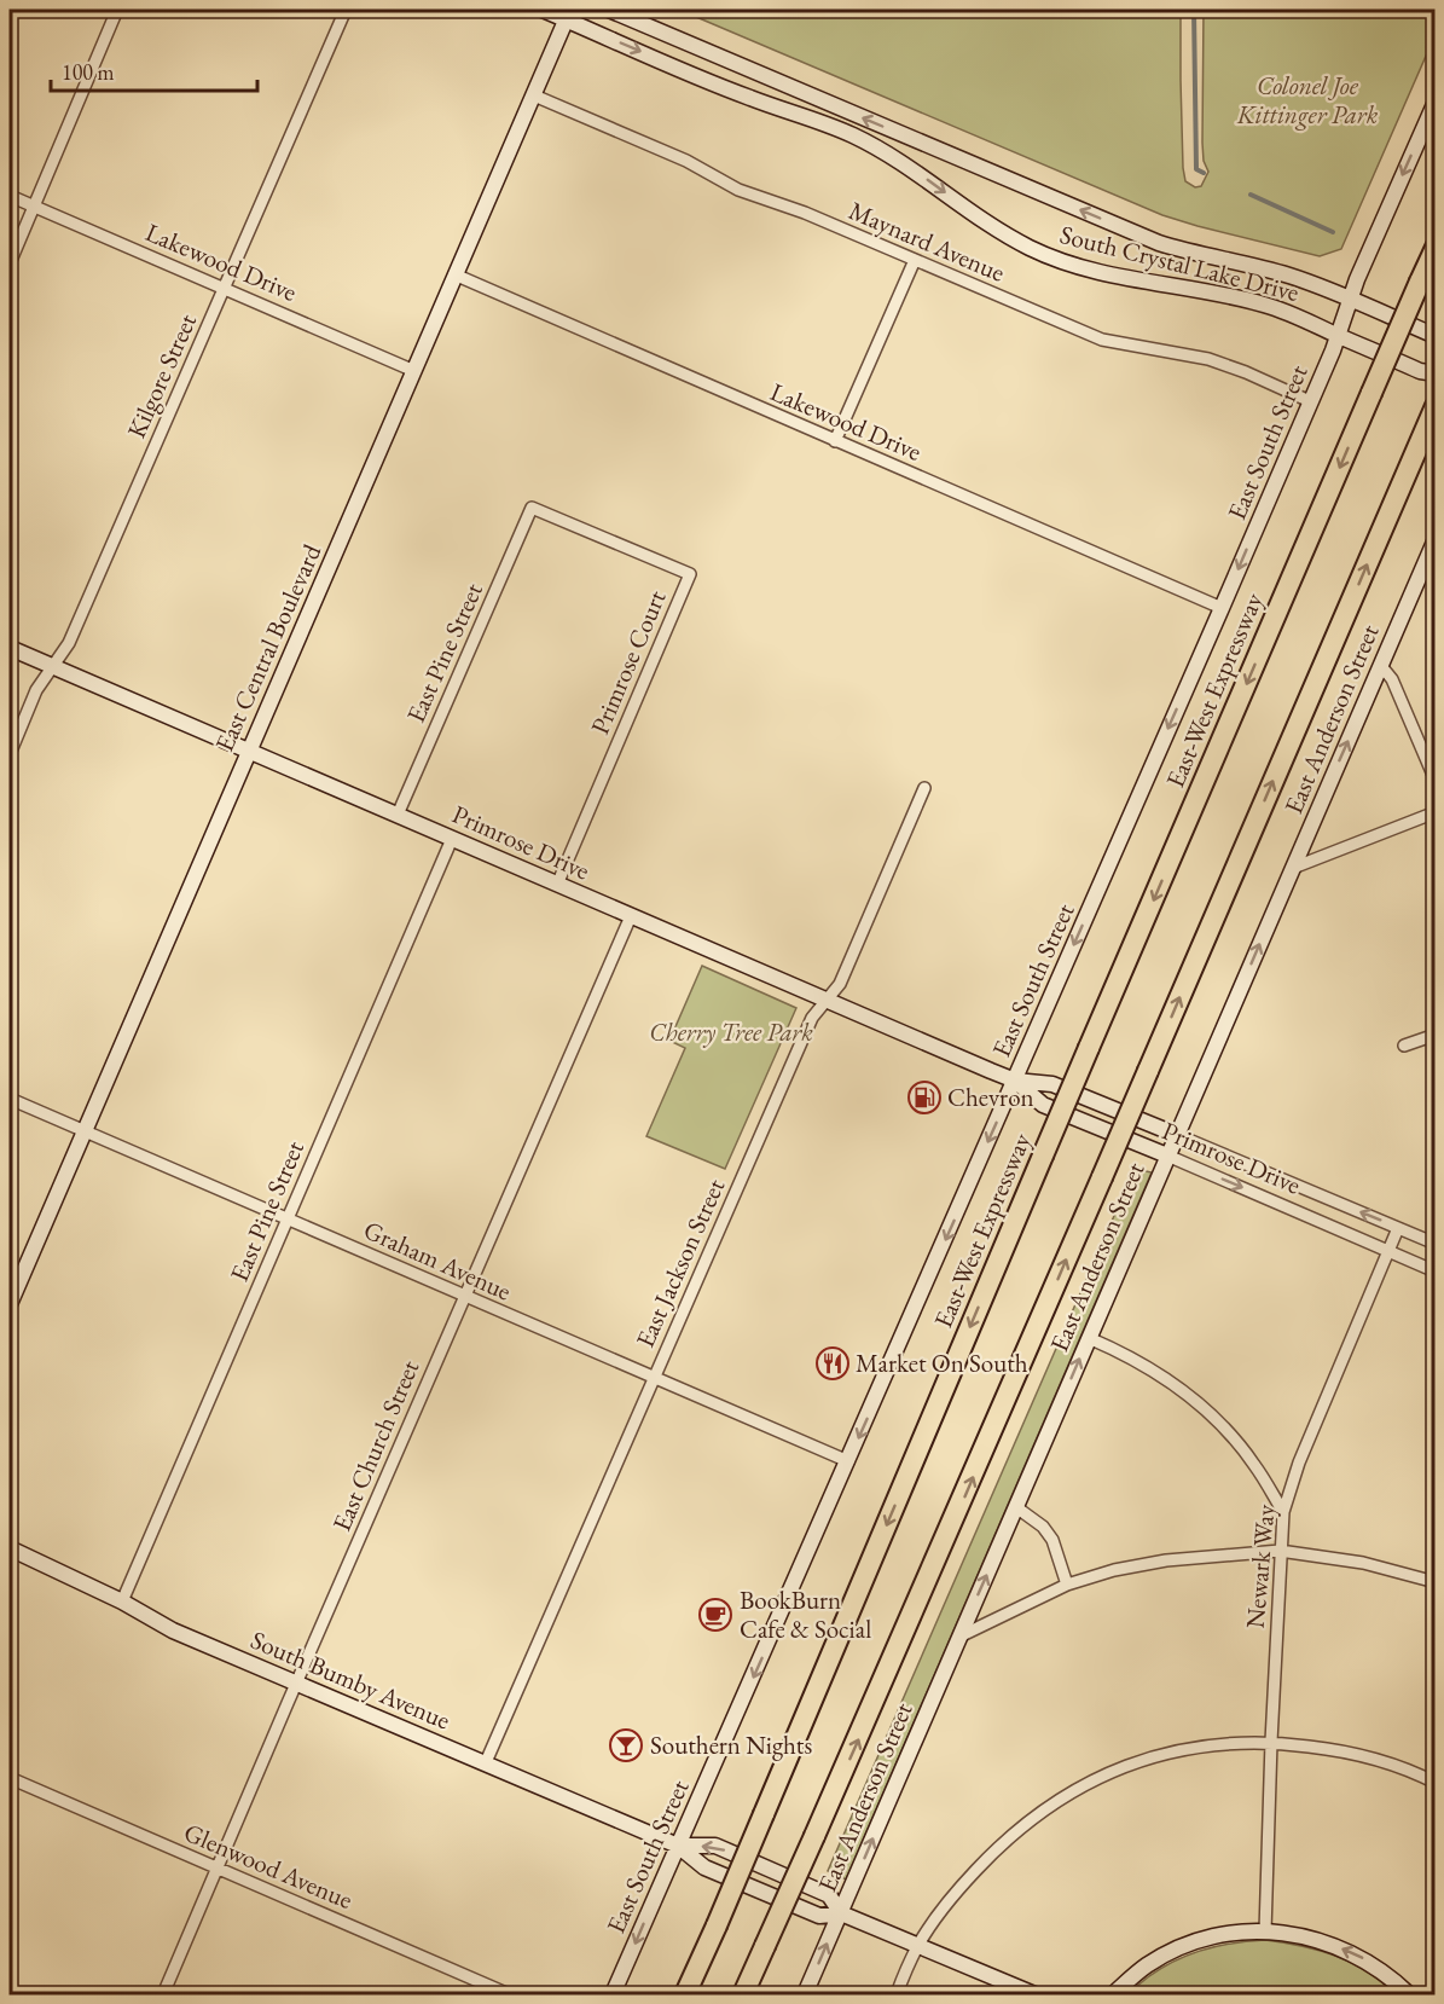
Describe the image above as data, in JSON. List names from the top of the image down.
{
  "streets": {
    "highway": ["East-West Expressway"],
    "main road": [
      "South Crystal Lake Drive",
      "East South Street",
      "East Central Boulevard",
      "East Anderson Street",
      "Primrose Drive",
      "South Bumby Avenue"
    ],
    "street": [
      "Maynard Avenue",
      "Lakewood Drive",
      "Kilgore Street",
      "East Pine Street",
      "Primrose Court",
      "Graham Avenue",
      "East Jackson Street",
      "East Church Street",
      "Newark Way",
      "Glenwood Avenue"
    ]
  },
  "crossings": [
    ["Maynard Avenue", "East South Street"],
    ["Maynard Avenue", "East Central Boulevard"],
    ["Lakewood Drive", "Kilgore Street"],
    ["Lakewood Drive", "East South Street"],
    ["Lakewood Drive", "East Central Boulevard"],
    ["South Crystal Lake Drive", "East South Street"],
    ["South Crystal Lake Drive", "East Central Boulevard"],
    ["Kilgore Street", "Primrose Drive"],
    ["East South Street", "Primrose Drive"],
    ["East South Street", "Graham Avenue"],
    ["East South Street", "South Bumby Avenue"],
    ["East Central Boulevard", "Primrose Drive"],
    ["East Central Boulevard", "Graham Avenue"],
    ["East Pine Street", "Primrose Court"],
    ["East Pine Street", "Primrose Drive"],
    ["East Pine Street", "Graham Avenue"],
    ["East Pine Street", "South Bumby Avenue"],
    ["Primrose Court", "Primrose Drive"],
    ["East Anderson Street", "Primrose Drive"],
    ["East Anderson Street", "South Bumby Avenue"],
    ["Primrose Drive", "East Jackson Street"],
    ["Primrose Drive", "East Church Street"],
    ["Primrose Drive", "Newark Way"],
    ["Graham Avenue", "East Jackson Street"],
    ["Graham Avenue", "East Church Street"],
    ["East Jackson Street", "South Bumby Avenue"],
    ["East Church Street", "South Bumby Avenue"],
    ["East Church Street", "Glenwood Avenue"]
  ],
  "one_way": ["East South Street", "East Anderson Street"],
  "parks": ["Colonel Joe Kittinger Park", "Cherry Tree Park"],
  "places": {
    "fuel station": ["Chevron"],
    "restaurant": ["Market On South"],
    "cafe": ["BookBurn Cafe & Social"],
    "bar": ["Southern Nights"]
  },
  "scale_bar": "100 m"
}
